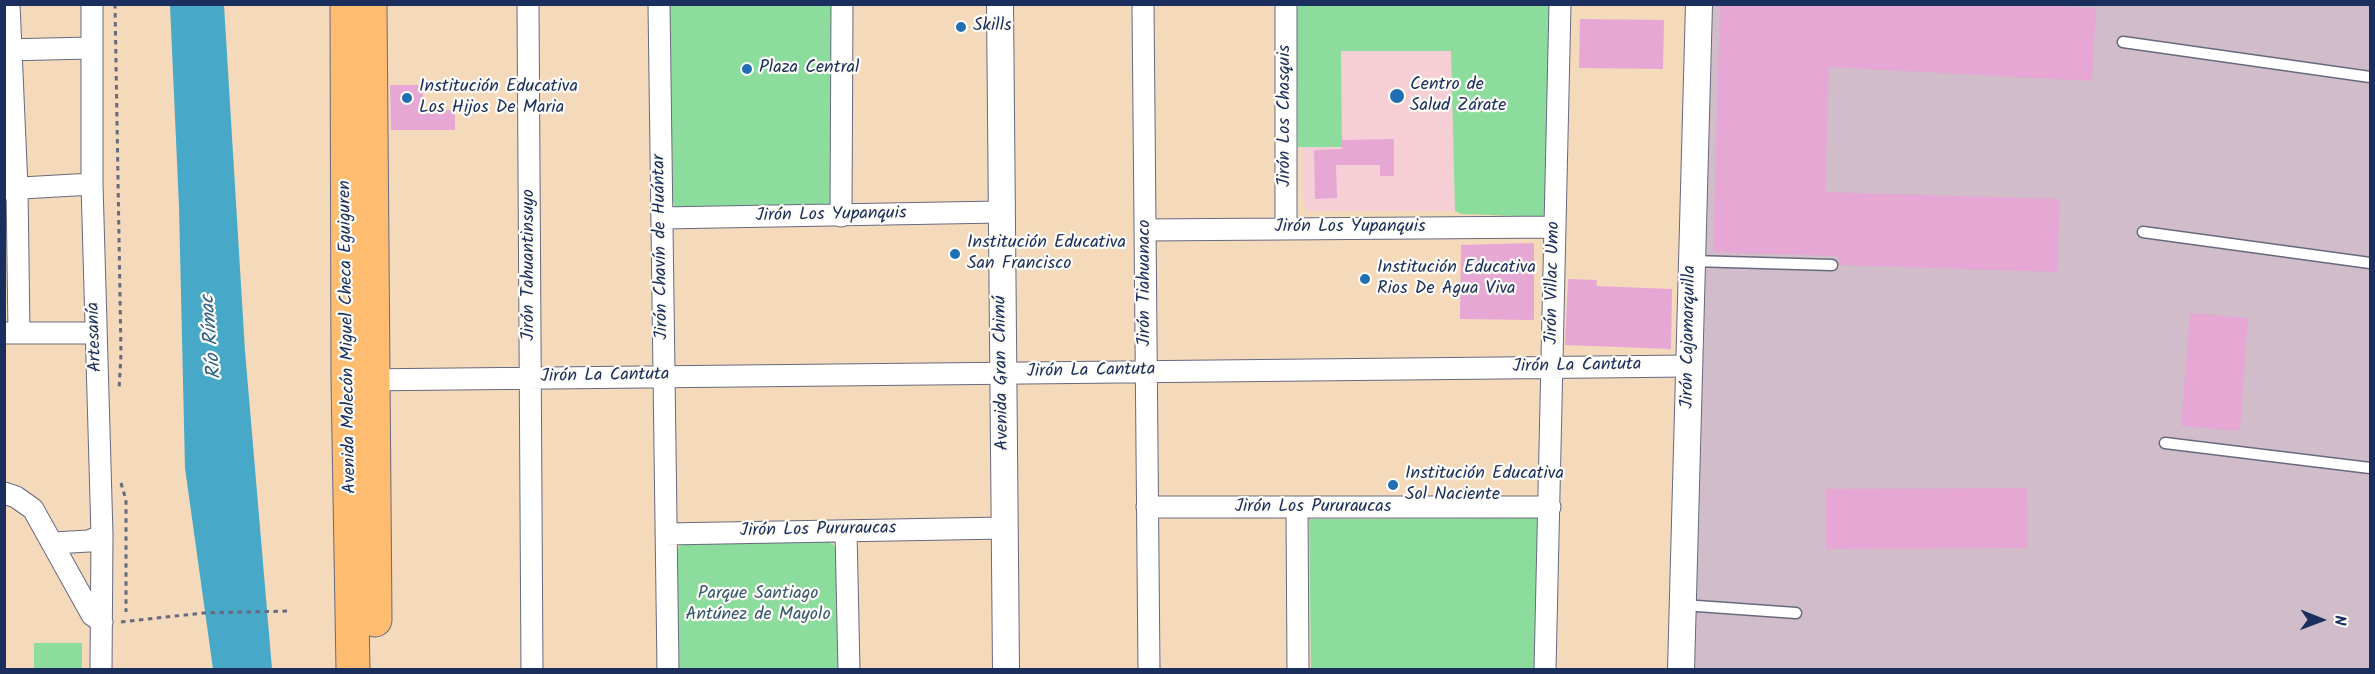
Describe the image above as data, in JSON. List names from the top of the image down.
{
  "streets": {
    "main road": ["Avenida Malecón Miguel Checa Eguiguren"],
    "street": [
      "Jirón Los Chasquis",
      "Jirón Los Yupanquis",
      "Jirón Chavín de Huántar",
      "Jirón Tahuantinsuyo",
      "Jirón Tiahuanaco",
      "Jirón Villac Umo",
      "Artesanía",
      "Jirón Cajamarquilla",
      "Jirón La Cantuta",
      "Avenida Gran Chimú",
      "Jirón Los Pururaucas"
    ]
  },
  "crossings": [
    ["Jirón Los Chasquis", "Jirón Los Yupanquis"],
    ["Jirón Los Yupanquis", "Jirón Chavín de Huántar"],
    ["Jirón Los Yupanquis", "Jirón Tiahuanaco"],
    ["Jirón Los Yupanquis", "Jirón Villac Umo"],
    ["Jirón Los Yupanquis", "Avenida Gran Chimú"],
    ["Jirón Chavín de Huántar", "Jirón La Cantuta"],
    ["Jirón Chavín de Huántar", "Jirón Los Pururaucas"],
    ["Jirón Tahuantinsuyo", "Jirón La Cantuta"],
    ["Jirón Tiahuanaco", "Jirón La Cantuta"],
    ["Jirón Tiahuanaco", "Jirón Los Pururaucas"],
    ["Jirón Villac Umo", "Jirón La Cantuta"],
    ["Jirón Villac Umo", "Jirón Los Pururaucas"],
    ["Avenida Malecón Miguel Checa Eguiguren", "Jirón La Cantuta"],
    ["Jirón Cajamarquilla", "Jirón La Cantuta"],
    ["Jirón La Cantuta", "Avenida Gran Chimú"],
    ["Avenida Gran Chimú", "Jirón Los Pururaucas"]
  ],
  "water": ["Río Rímac"],
  "parks": ["Parque Santiago Antúnez de Mayolo"],
  "places": [
    "Skills",
    "Plaza Central",
    "Centro de Salud Zárate",
    "Institución Educativa Los Hijos De Maria",
    "Institución Educativa San Francisco",
    "Institución Educativa Rios De Agua Viva",
    "Institución Educativa Sol Naciente"
  ],
  "north": "right"
}
